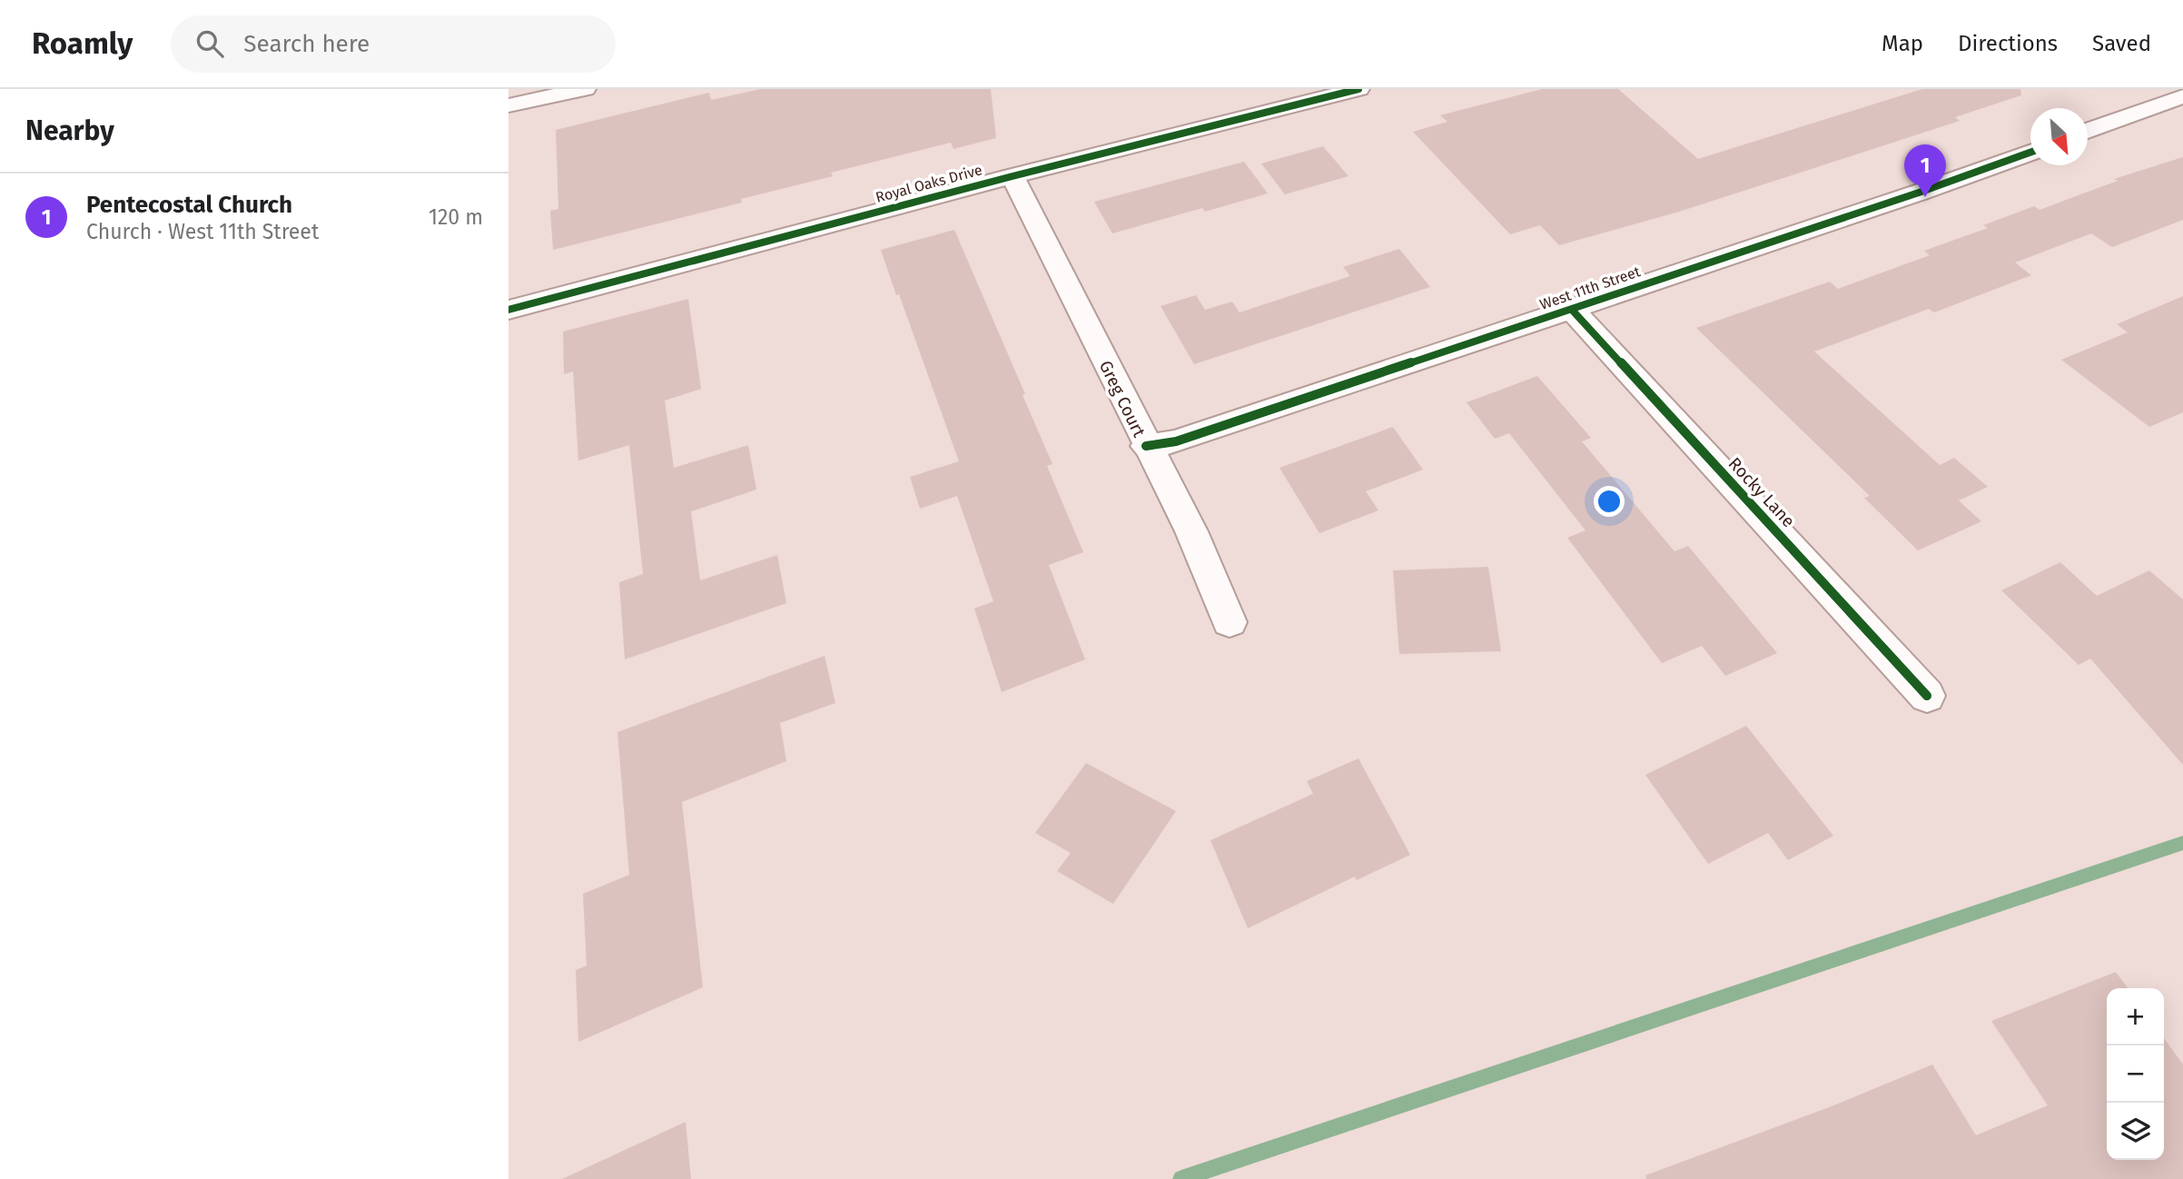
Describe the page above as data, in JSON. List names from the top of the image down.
{
  "streets": {
    "street": [
      "Royal Oaks Drive",
      "West 11th Street",
      "Greg Court",
      "Rocky Lane"
    ]
  },
  "crossings": [
    ["Royal Oaks Drive", "Greg Court"],
    ["West 11th Street", "Greg Court"],
    ["West 11th Street", "Rocky Lane"]
  ],
  "north": "bottom right",
  "page": {
    "header": "Roamly",
    "search": "Search here",
    "nav": ["Map", "Directions", "Saved"],
    "heading": "Nearby",
    "pins": "1",
    "list": [
      {
        "mark": "1",
        "name": "Pentecostal Church",
        "note": "Church · West 11th Street",
        "value": "120 m"
      }
    ],
    "map_buttons": ["+", "−"]
  }
}
